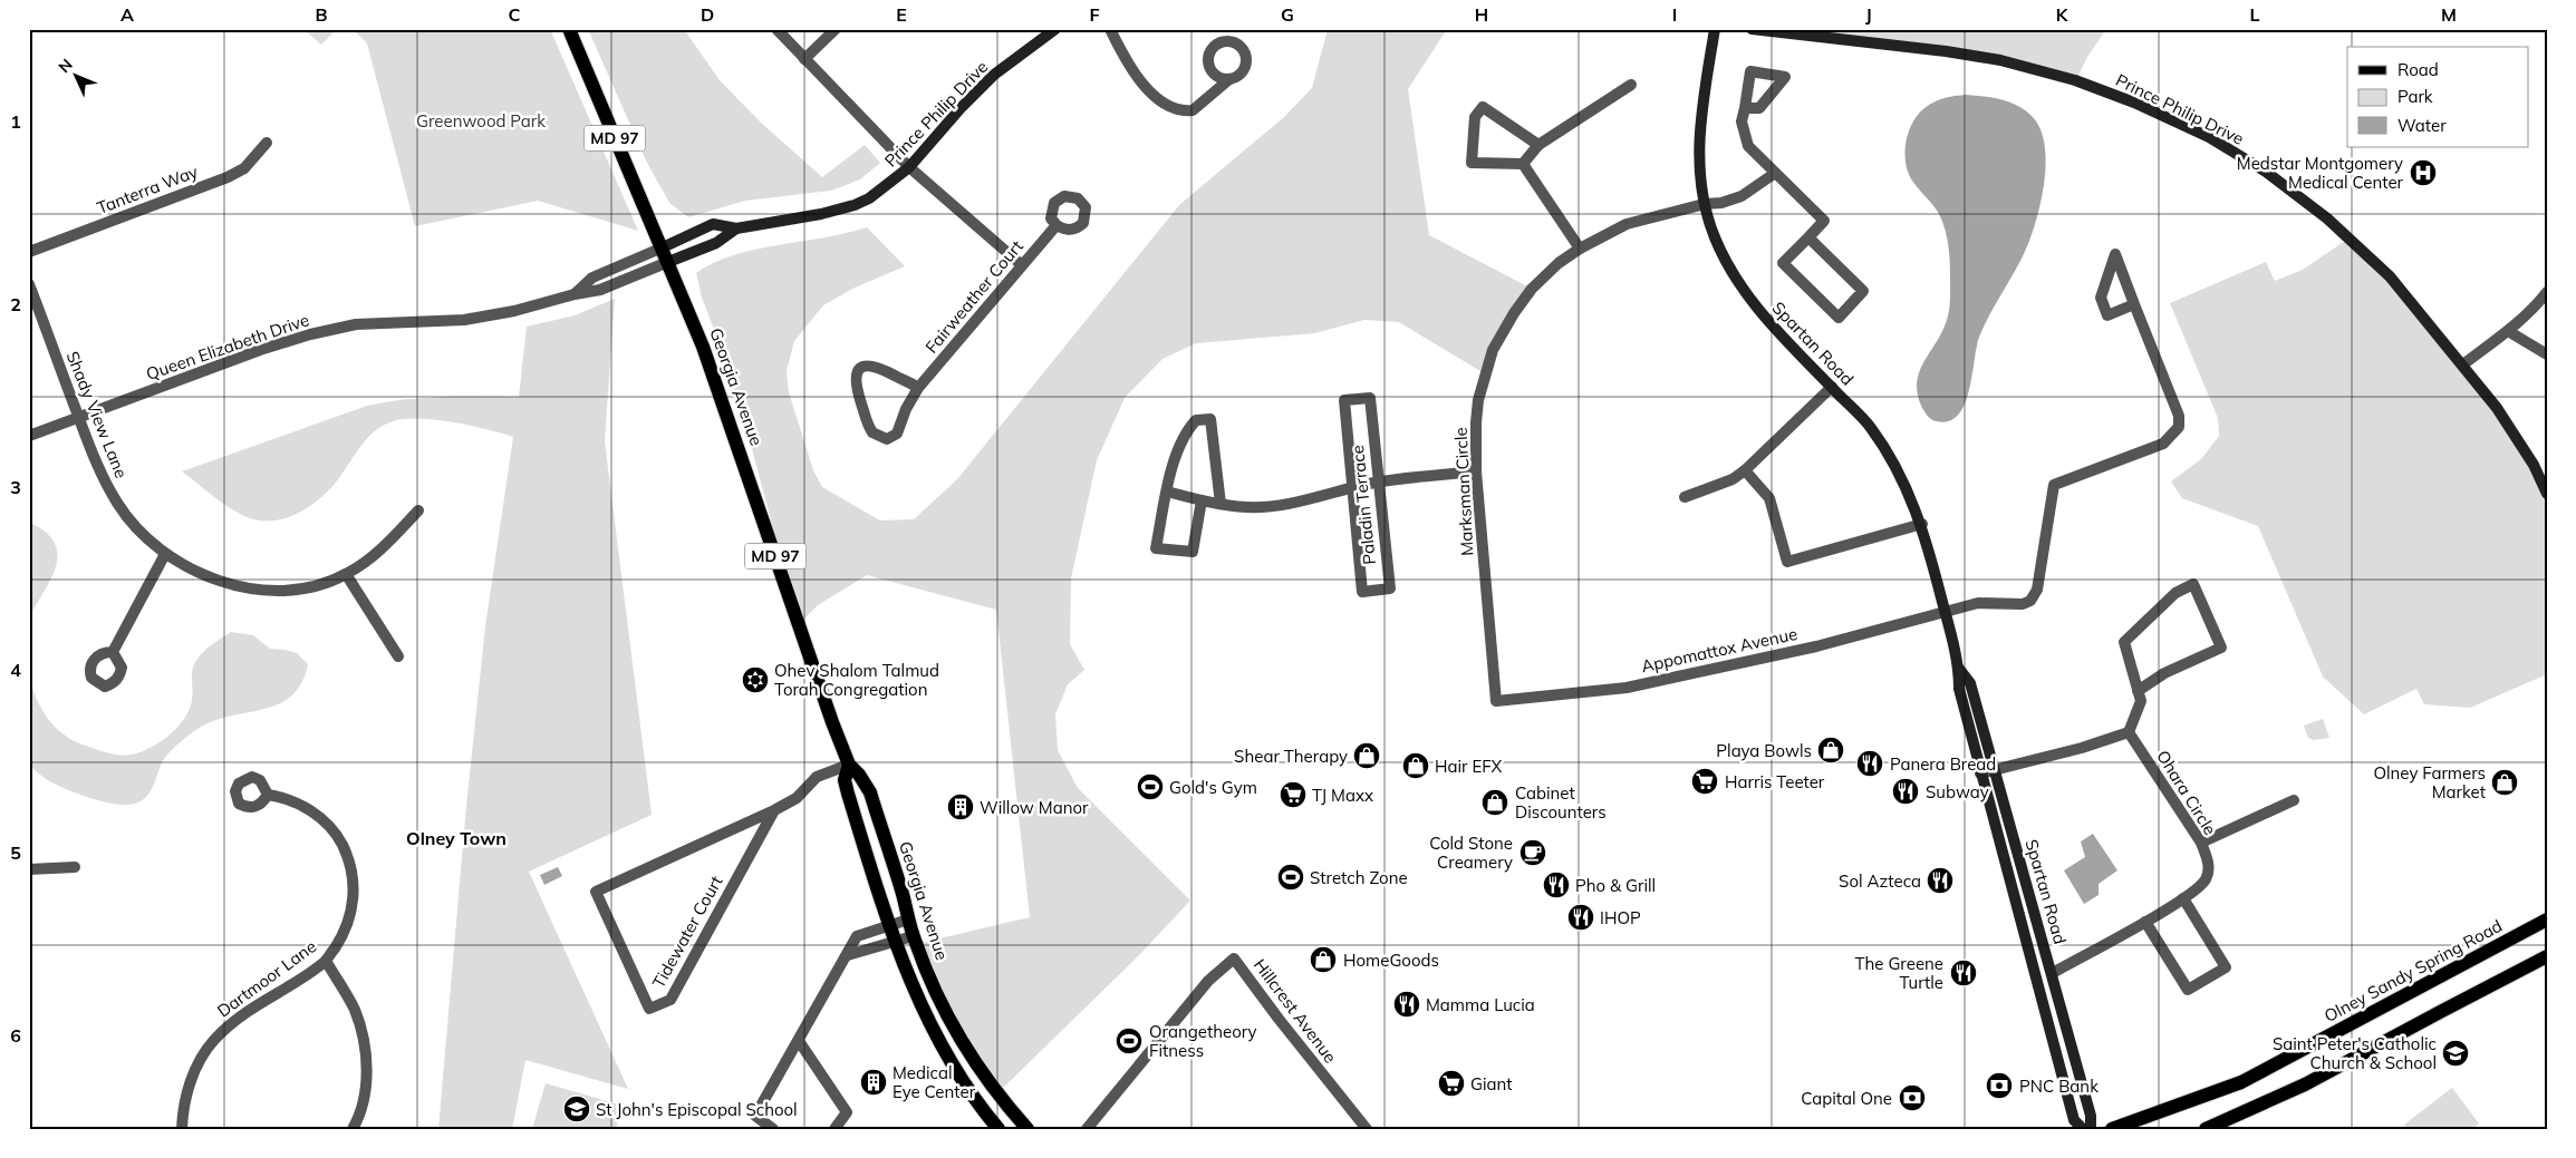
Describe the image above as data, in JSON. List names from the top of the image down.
{
  "streets": {
    "main road": ["MD 97", "Georgia Avenue", "Olney Sandy Spring Road"],
    "street": [
      "Prince Philip Drive",
      "Tanterra Way",
      "Fairweather Court",
      "Spartan Road",
      "Queen Elizabeth Drive",
      "Shady View Lane",
      "Marksman Circle",
      "Paladin Terrace",
      "Appomattox Avenue",
      "Ohara Circle",
      "Tidewater Court",
      "Dartmoor Lane",
      "Hillcrest Avenue"
    ]
  },
  "crossings": [
    ["Prince Philip Drive", "Queen Elizabeth Drive"],
    ["Prince Philip Drive", "Georgia Avenue"],
    ["Spartan Road", "Marksman Circle"],
    ["Spartan Road", "Appomattox Avenue"],
    ["Spartan Road", "Ohara Circle"],
    ["Queen Elizabeth Drive", "Georgia Avenue"],
    ["Queen Elizabeth Drive", "Shady View Lane"],
    ["Georgia Avenue", "Tidewater Court"],
    ["Marksman Circle", "Appomattox Avenue"]
  ],
  "districts": ["Olney Town"],
  "parks": ["Greenwood Park"],
  "places": {
    "hospital": ["Medstar Montgomery Medical Center"],
    "synagogue": ["Ohev Shalom Talmud Torah Congregation"],
    "shop": [
      "Playa Bowls",
      "Shear Therapy",
      "Hair EFX",
      "Olney Farmers Market",
      "Cabinet Discounters",
      "HomeGoods"
    ],
    "restaurant": [
      "Panera Bread",
      "Subway",
      "Sol Azteca",
      "Pho & Grill",
      "IHOP",
      "The Greene Turtle",
      "Mamma Lucia"
    ],
    "supermarket": ["Harris Teeter", "TJ Maxx", "Giant"],
    "sports": ["Gold's Gym", "Stretch Zone", "Orangetheory Fitness"],
    "building": ["Willow Manor", "Medical Eye Center"],
    "cafe": ["Cold Stone Creamery"],
    "school or university": ["Saint Peter's Catholic Church & School", "St John's Episcopal School"],
    "bank": ["PNC Bank", "Capital One"]
  },
  "legend": ["Road", "Park", "Water"],
  "north": "top left",
  "grid": {
    "columns": [
      "A",
      "B",
      "C",
      "D",
      "E",
      "F",
      "G",
      "H",
      "I",
      "J",
      "K",
      "L",
      "M"
    ],
    "rows": [
      "1",
      "2",
      "3",
      "4",
      "5",
      "6"
    ]
  }
}
